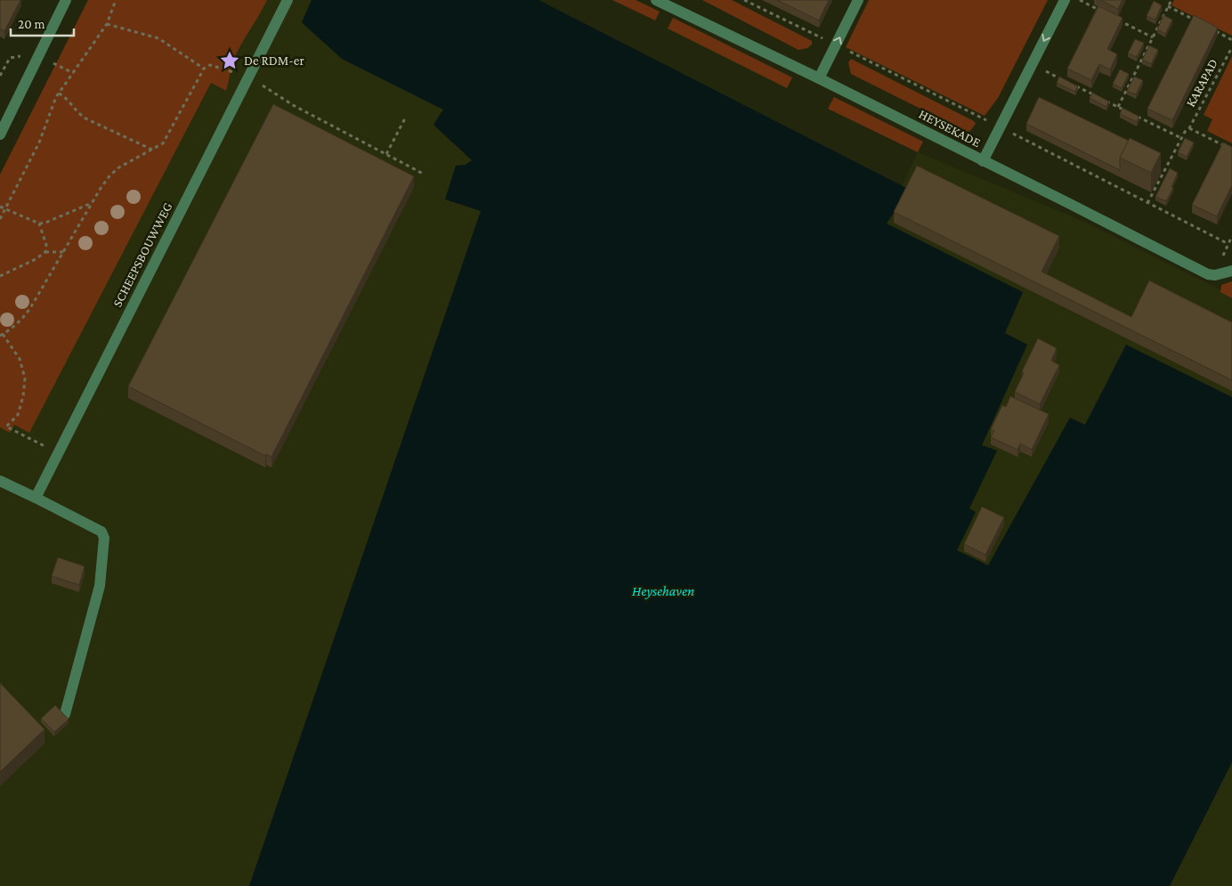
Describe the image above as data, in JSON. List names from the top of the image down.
{
  "streets": {
    "street": ["HEYSEKADE", "SCHEEPSBOUWWEG"],
    "path": ["KARAPAD"]
  },
  "water": ["Heysehaven"],
  "places": {
    "place": ["De RDM-er"]
  },
  "scale_bar": "20 m"
}
